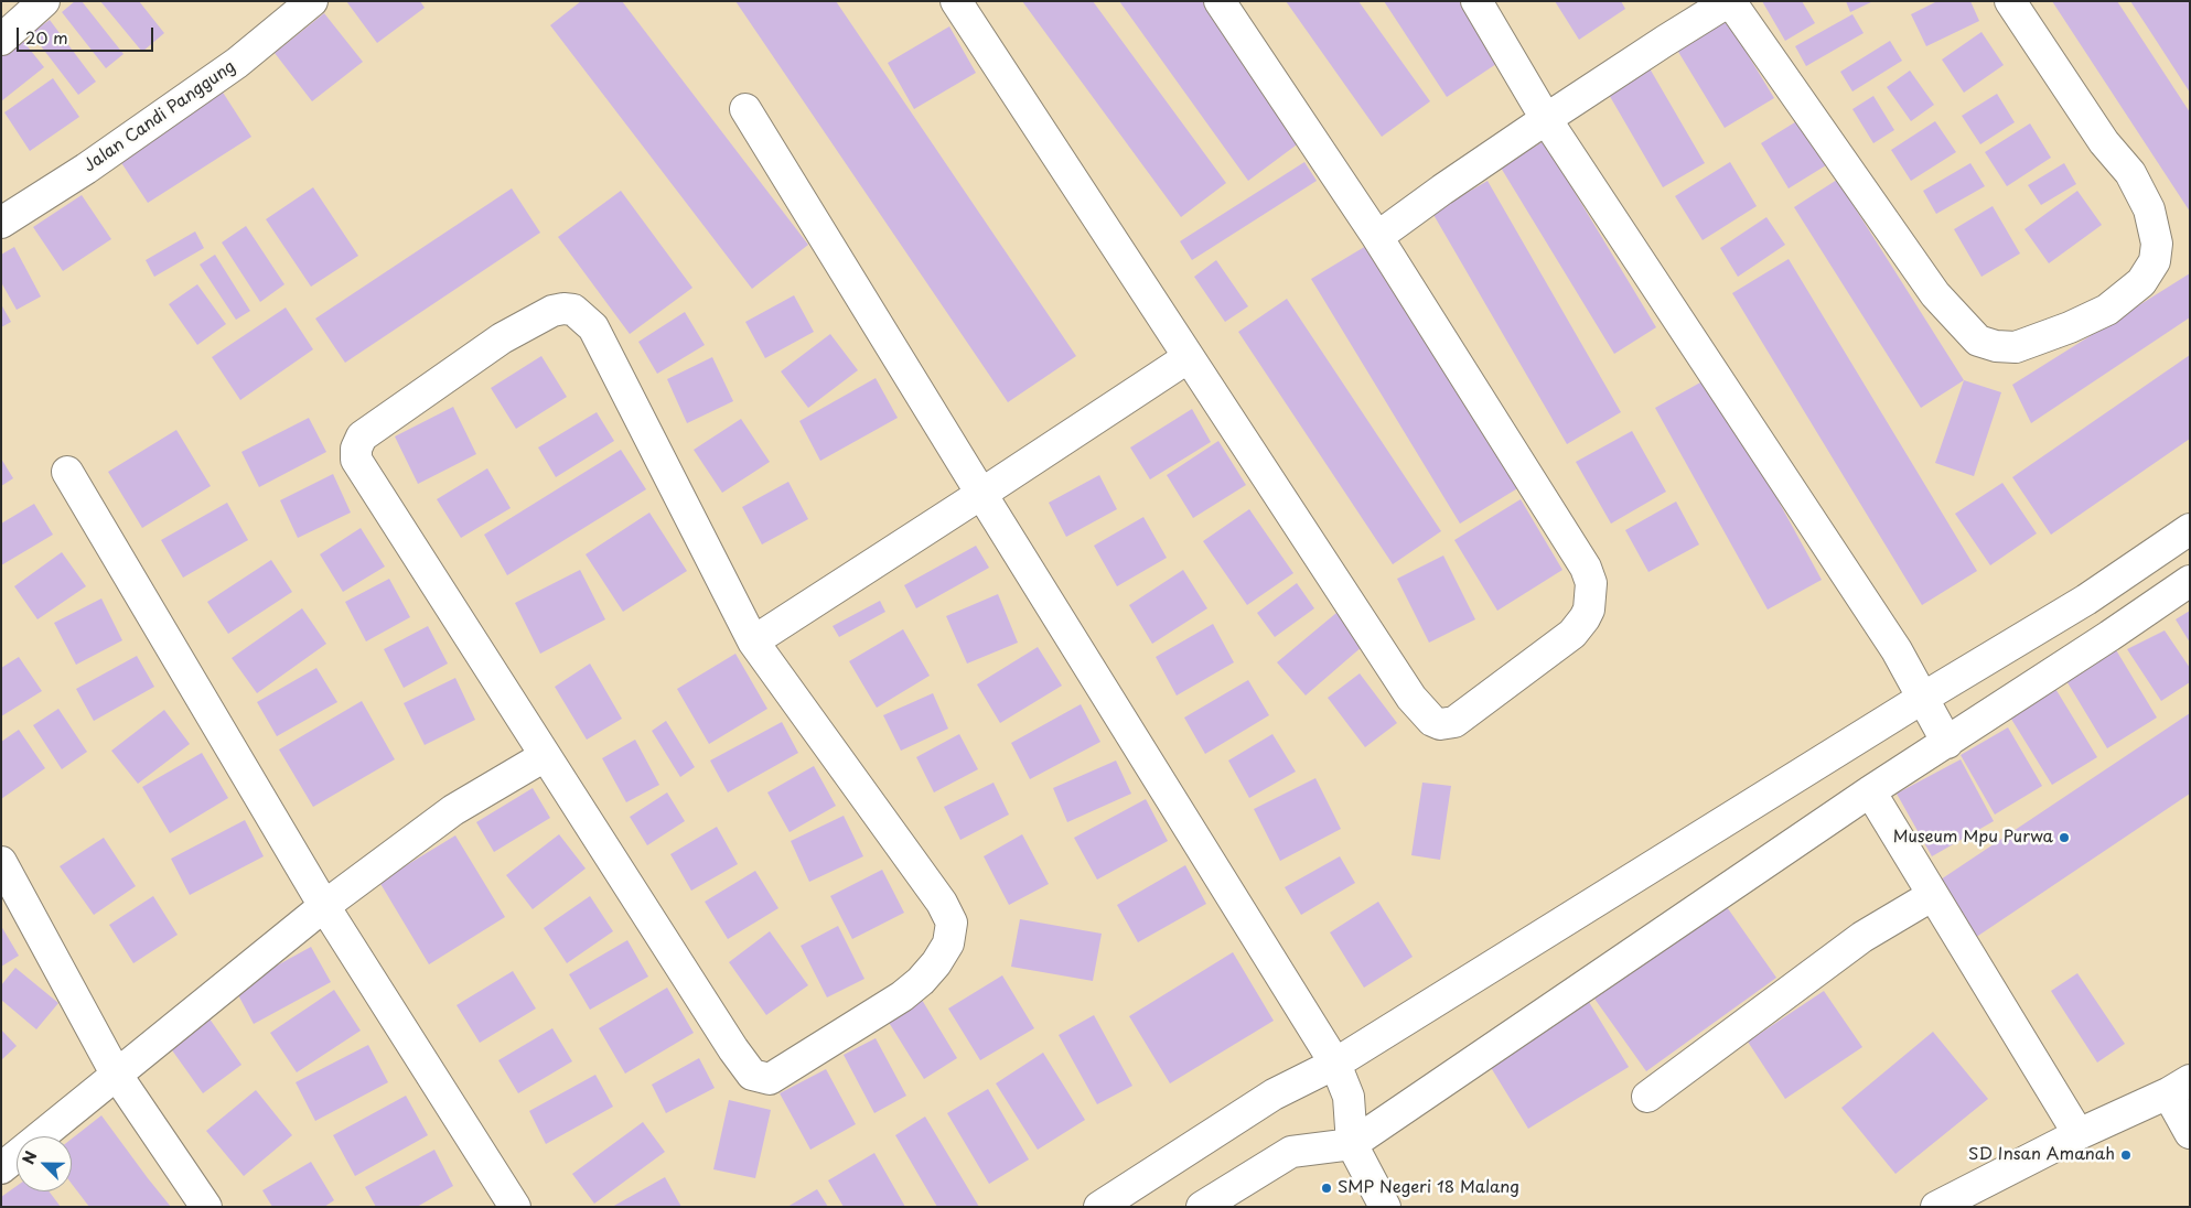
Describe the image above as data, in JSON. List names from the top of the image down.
{
  "streets": {
    "street": ["Jalan Candi Panggung"]
  },
  "places": ["Museum Mpu Purwa", "SD Insan Amanah", "SMP Negeri 18 Malang"],
  "scale_bar": "20 m",
  "north": "top left"
}
